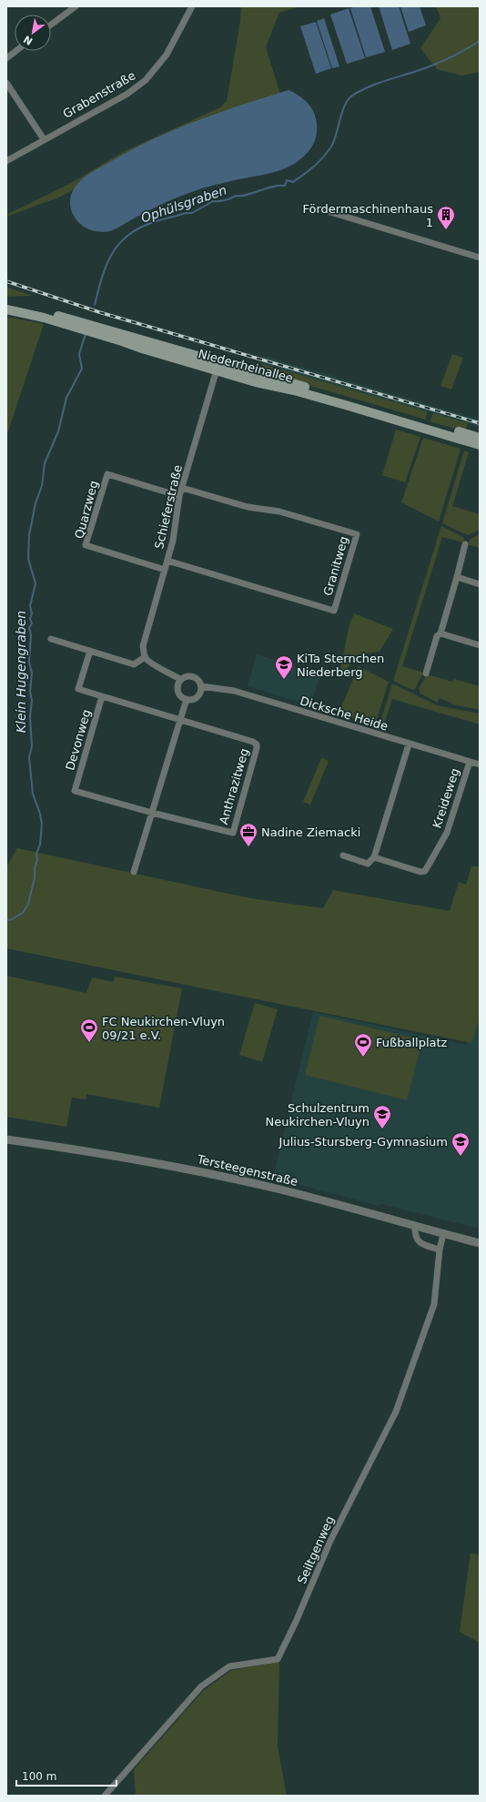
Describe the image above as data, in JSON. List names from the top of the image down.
{
  "streets": {
    "main road": ["Niederrheinallee"],
    "street": [
      "Grabenstraße",
      "Schieferstraße",
      "Quarzweg",
      "Granitweg",
      "Dicksche Heide",
      "Devonweg",
      "Anthrazitweg",
      "Kreideweg",
      "Tersteegenstraße",
      "Seiltgenweg"
    ]
  },
  "crossings": [
    ["Niederrheinallee", "Schieferstraße"],
    ["Schieferstraße", "Quarzweg"],
    ["Schieferstraße", "Granitweg"],
    ["Dicksche Heide", "Kreideweg"],
    ["Devonweg", "Anthrazitweg"],
    ["Tersteegenstraße", "Seiltgenweg"]
  ],
  "water": ["Ophülsgraben", "Klein Hugengraben"],
  "places": {
    "building": ["Fördermaschinenhaus 1"],
    "school or university": ["KiTa Sternchen Niederberg", "Schulzentrum Neukirchen-Vluyn", "Julius-Stursberg-Gymnasium"],
    "office": ["Nadine Ziemacki"],
    "sports": ["FC Neukirchen-Vluyn 09/21 e.V.", "Fußballplatz"]
  },
  "scale_bar": "100 m",
  "north": "bottom left"
}
